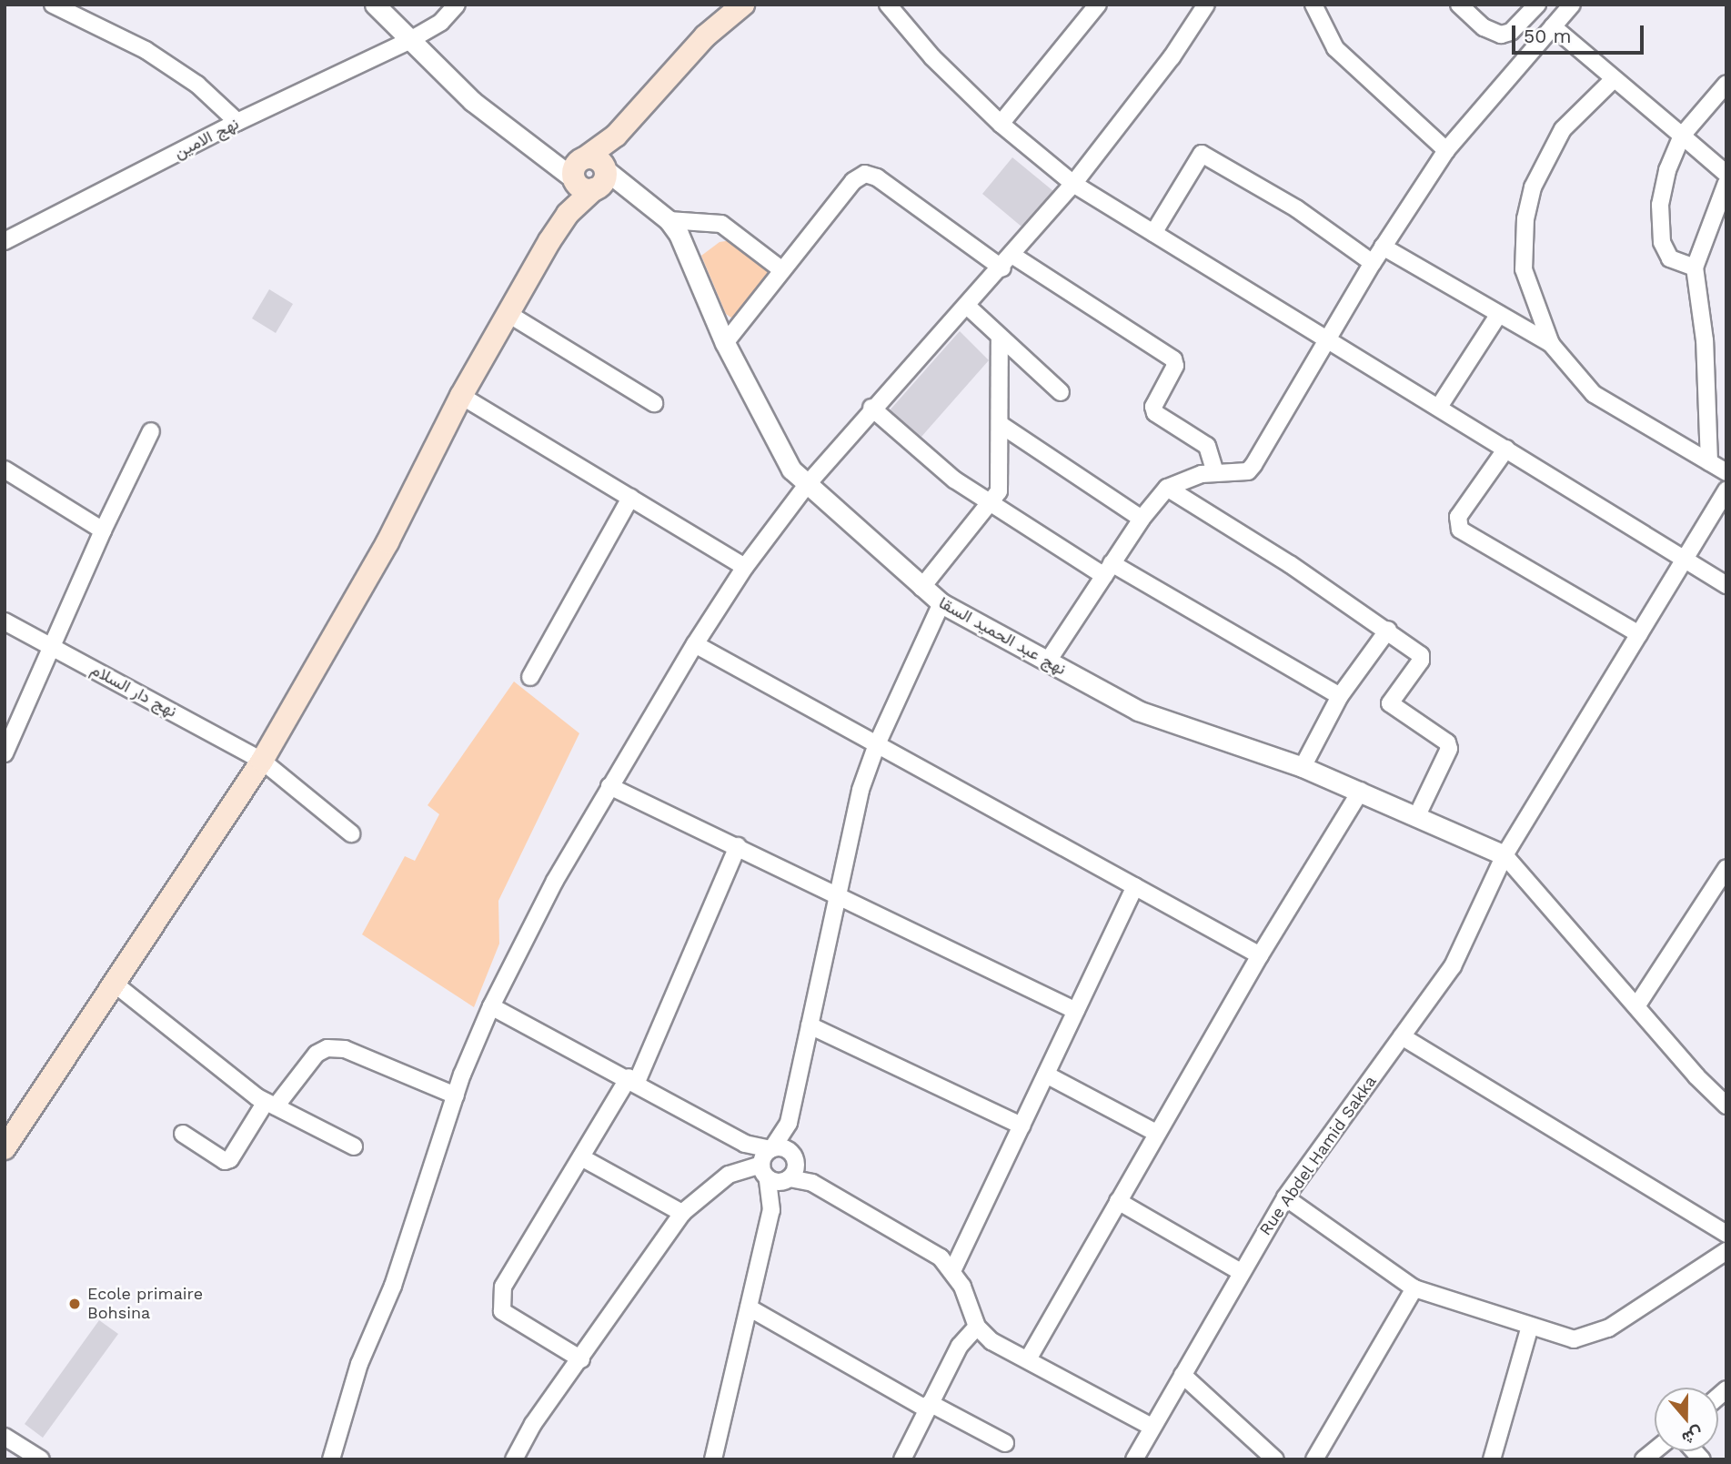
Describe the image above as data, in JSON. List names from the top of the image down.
{
  "streets": {
    "street": [
      "نهج الامين",
      "نهج عبد الحميد السقا",
      "نهج دار السلام",
      "Rue Abdel Hamid Sakka"
    ]
  },
  "crossings": [
    ["نهج عبد الحميد السقا", "Rue Abdel Hamid Sakka"]
  ],
  "places": ["Ecole primaire Bohsina"],
  "scale_bar": "50 m",
  "north": "bottom"
}
